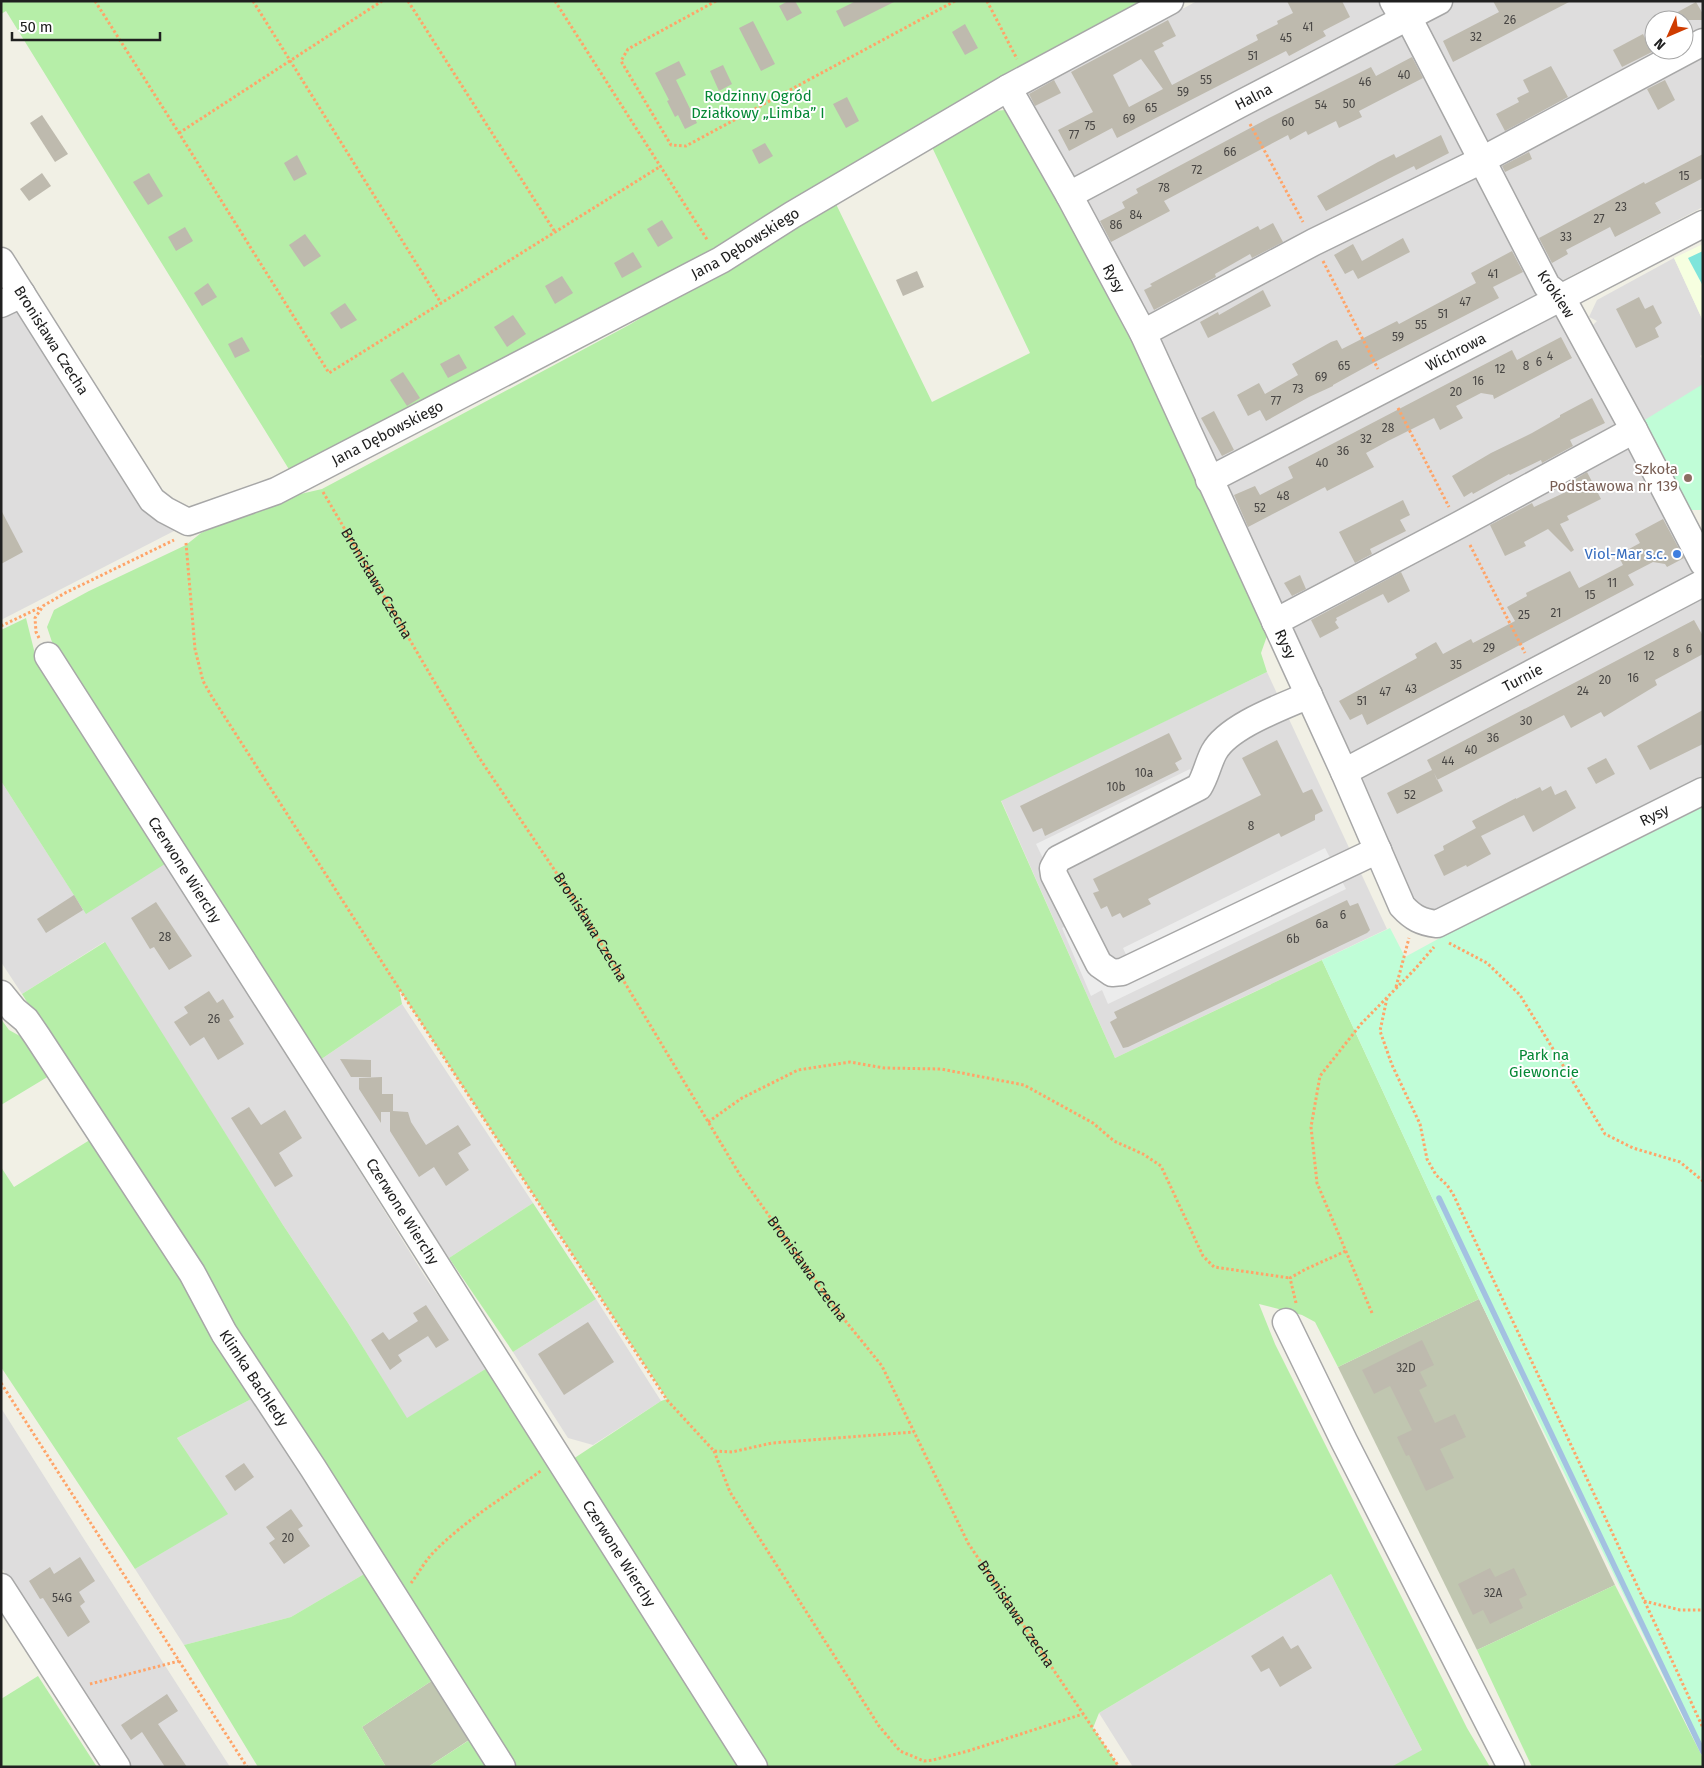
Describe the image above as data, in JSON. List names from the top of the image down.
{
  "streets": {
    "street": [
      "Halna",
      "Jana Dębowskiego",
      "Rysy",
      "Krokiew",
      "Bronisława Czecha",
      "Wichrowa",
      "Turnie",
      "Czerwone Wierchy",
      "Klimka Bachledy"
    ]
  },
  "crossings": [
    ["Halna", "Rysy"],
    ["Halna", "Krokiew"],
    ["Jana Dębowskiego", "Rysy"],
    ["Jana Dębowskiego", "Bronisława Czecha"],
    ["Rysy", "Wichrowa"],
    ["Rysy", "Turnie"],
    ["Krokiew", "Wichrowa"]
  ],
  "parks": ["Rodzinny Ogród Działkowy „Limba” I", "Park na Giewoncie"],
  "places": ["Szkoła Podstawowa nr 139", "Viol-Mar s.c."],
  "house_numbers": [
    "26",
    "41",
    "32",
    "45",
    "51",
    "40",
    "55",
    "46",
    "59",
    "50",
    "54",
    "65",
    "69",
    "60",
    "75",
    "77",
    "66",
    "72",
    "15",
    "78",
    "23",
    "84",
    "27",
    "86",
    "33",
    "41",
    "47",
    "51",
    "55",
    "59",
    "4",
    "6",
    "65",
    "8",
    "12",
    "69",
    "16",
    "73",
    "20",
    "77",
    "28",
    "32",
    "36",
    "40",
    "48",
    "52",
    "11",
    "15",
    "21",
    "25",
    "29",
    "6",
    "8",
    "12",
    "35",
    "16",
    "20",
    "43",
    "24",
    "47",
    "51",
    "30",
    "36",
    "40",
    "44",
    "10a",
    "10b",
    "52",
    "8",
    "6",
    "6a",
    "28",
    "6b",
    "26",
    "32D",
    "20",
    "32A",
    "54G"
  ],
  "scale_bar": "50 m",
  "north": "bottom left"
}
